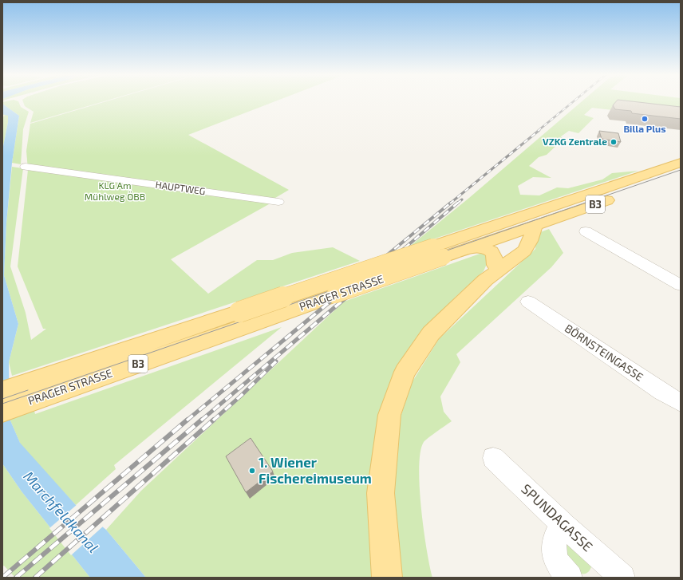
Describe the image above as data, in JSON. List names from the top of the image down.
{
  "streets": {
    "main road": ["B3", "PRAGER STRASSE"],
    "street": ["HAUPTWEG", "BÖRNSTEINGASSE", "SPUNDAGASSE"]
  },
  "water": ["Marchfeldkanal"],
  "parks": ["KLG Am Mühlweg ÖBB"],
  "places": ["Billa Plus", "VZKG Zentrale", "1. Wiener Fischereimuseum"]
}
